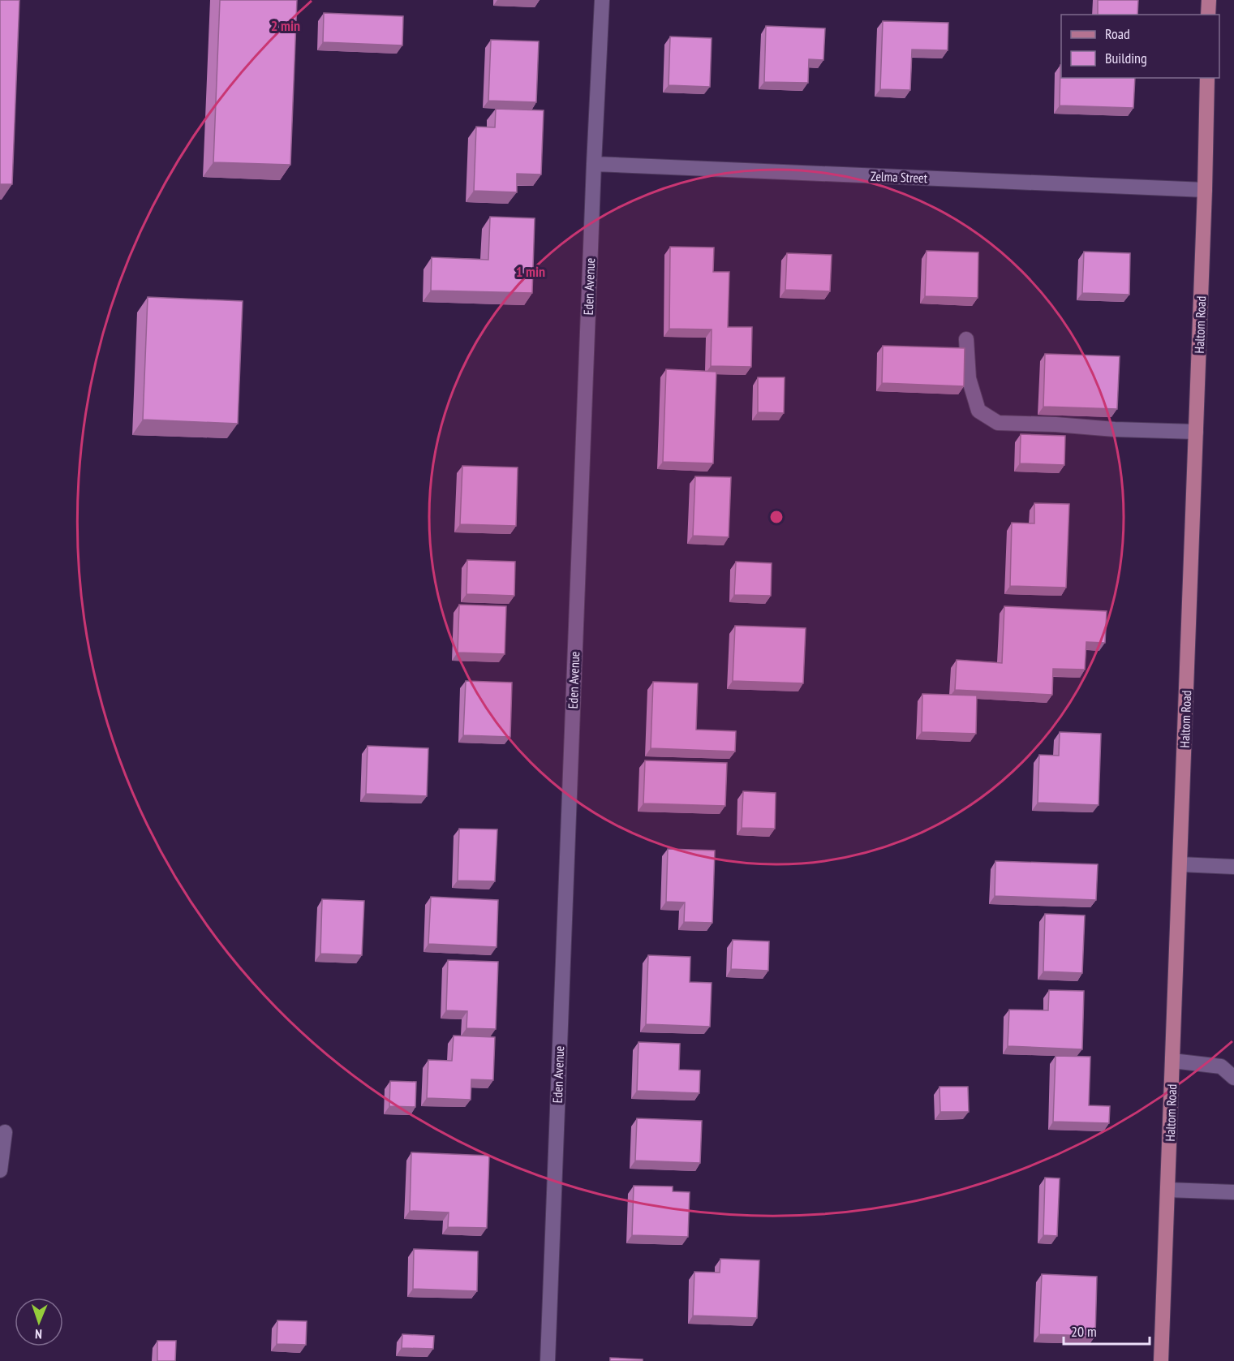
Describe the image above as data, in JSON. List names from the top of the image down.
{
  "streets": {
    "main road": ["Haltom Road"],
    "street": ["Zelma Street", "Eden Avenue"]
  },
  "crossings": [
    ["Zelma Street", "Eden Avenue"],
    ["Zelma Street", "Haltom Road"]
  ],
  "legend": ["Road", "Building"],
  "scale_bar": "20 m",
  "north": "bottom",
  "rings": ["2 min", "1 min"]
}
